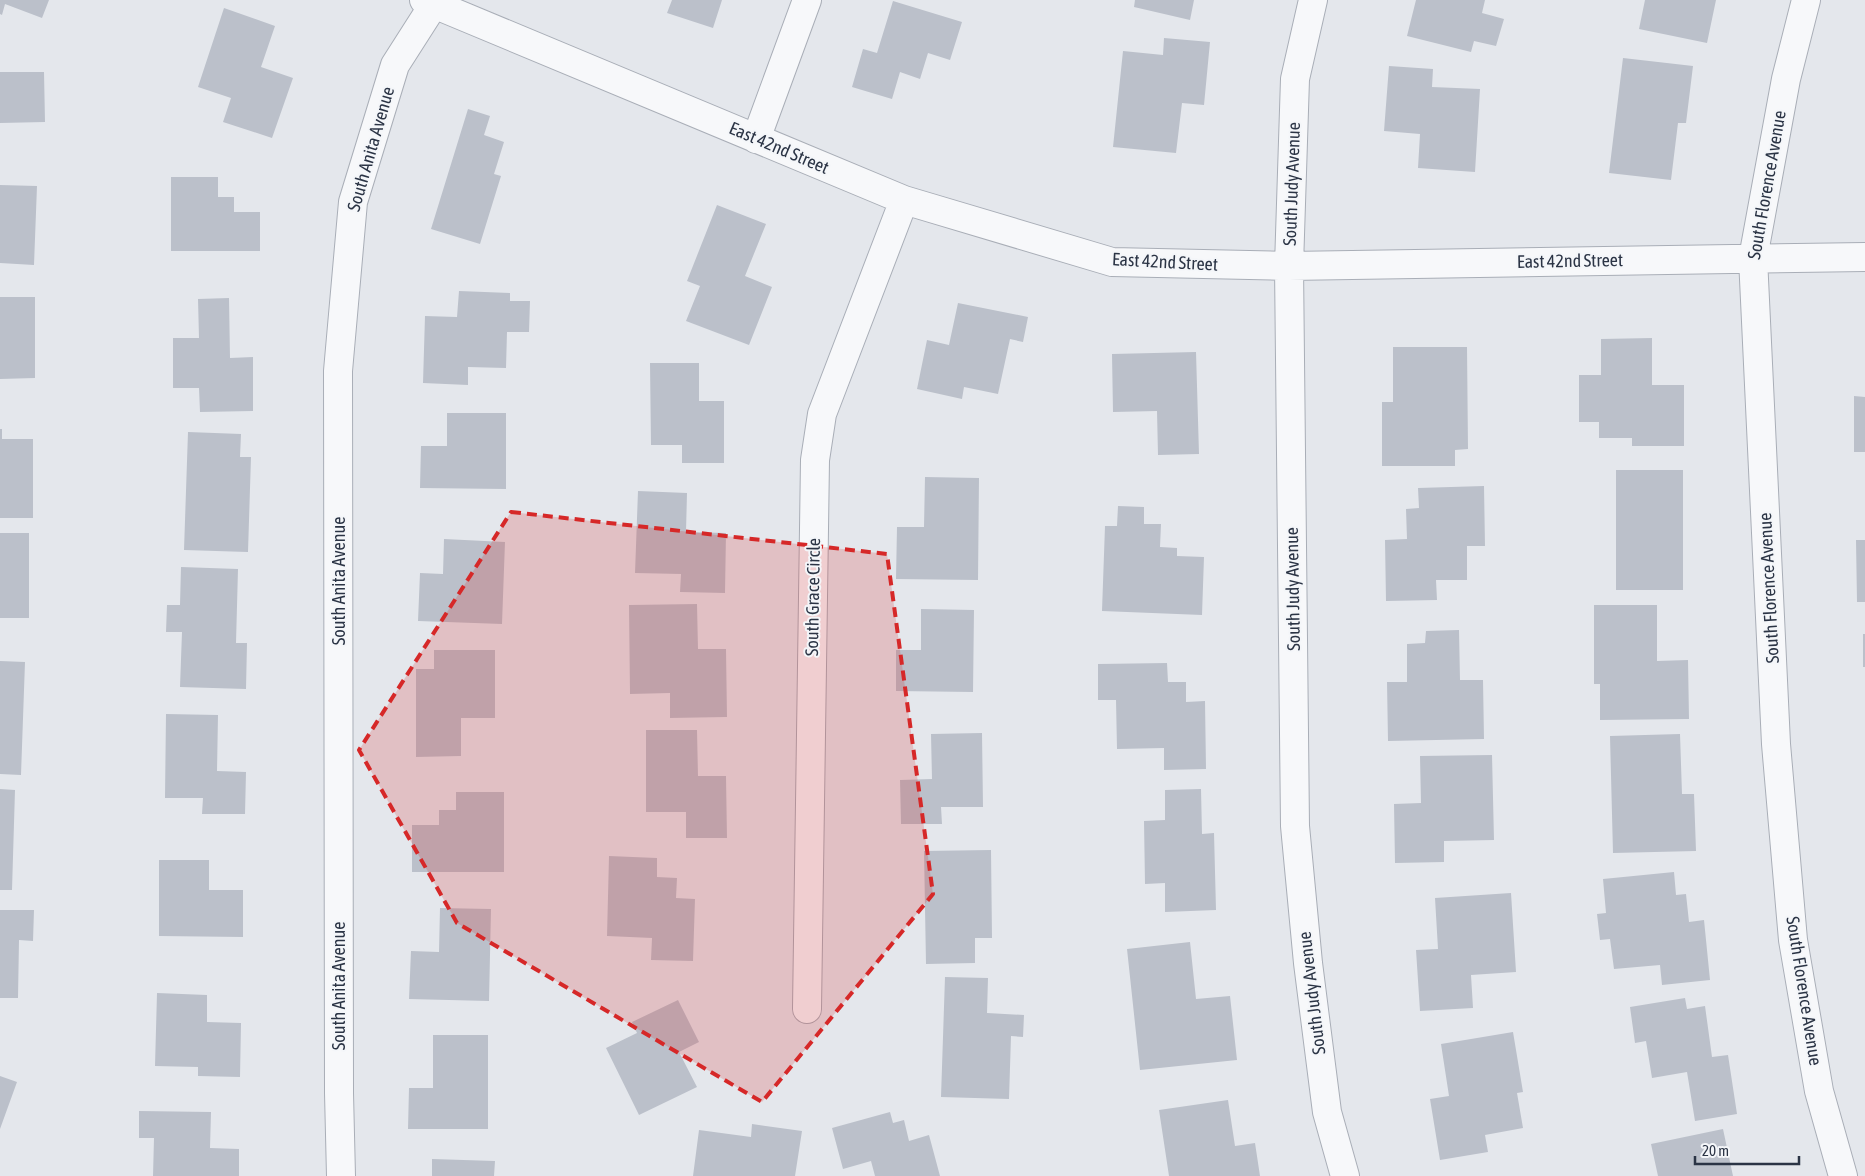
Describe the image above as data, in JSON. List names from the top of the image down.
{
  "streets": {
    "street": [
      "East 42nd Street",
      "South Anita Avenue",
      "South Judy Avenue",
      "South Florence Avenue",
      "South Grace Circle"
    ]
  },
  "crossings": [
    ["East 42nd Street", "South Anita Avenue"],
    ["East 42nd Street", "South Judy Avenue"],
    ["East 42nd Street", "South Florence Avenue"],
    ["East 42nd Street", "South Grace Circle"]
  ],
  "scale_bar": "20 m"
}
